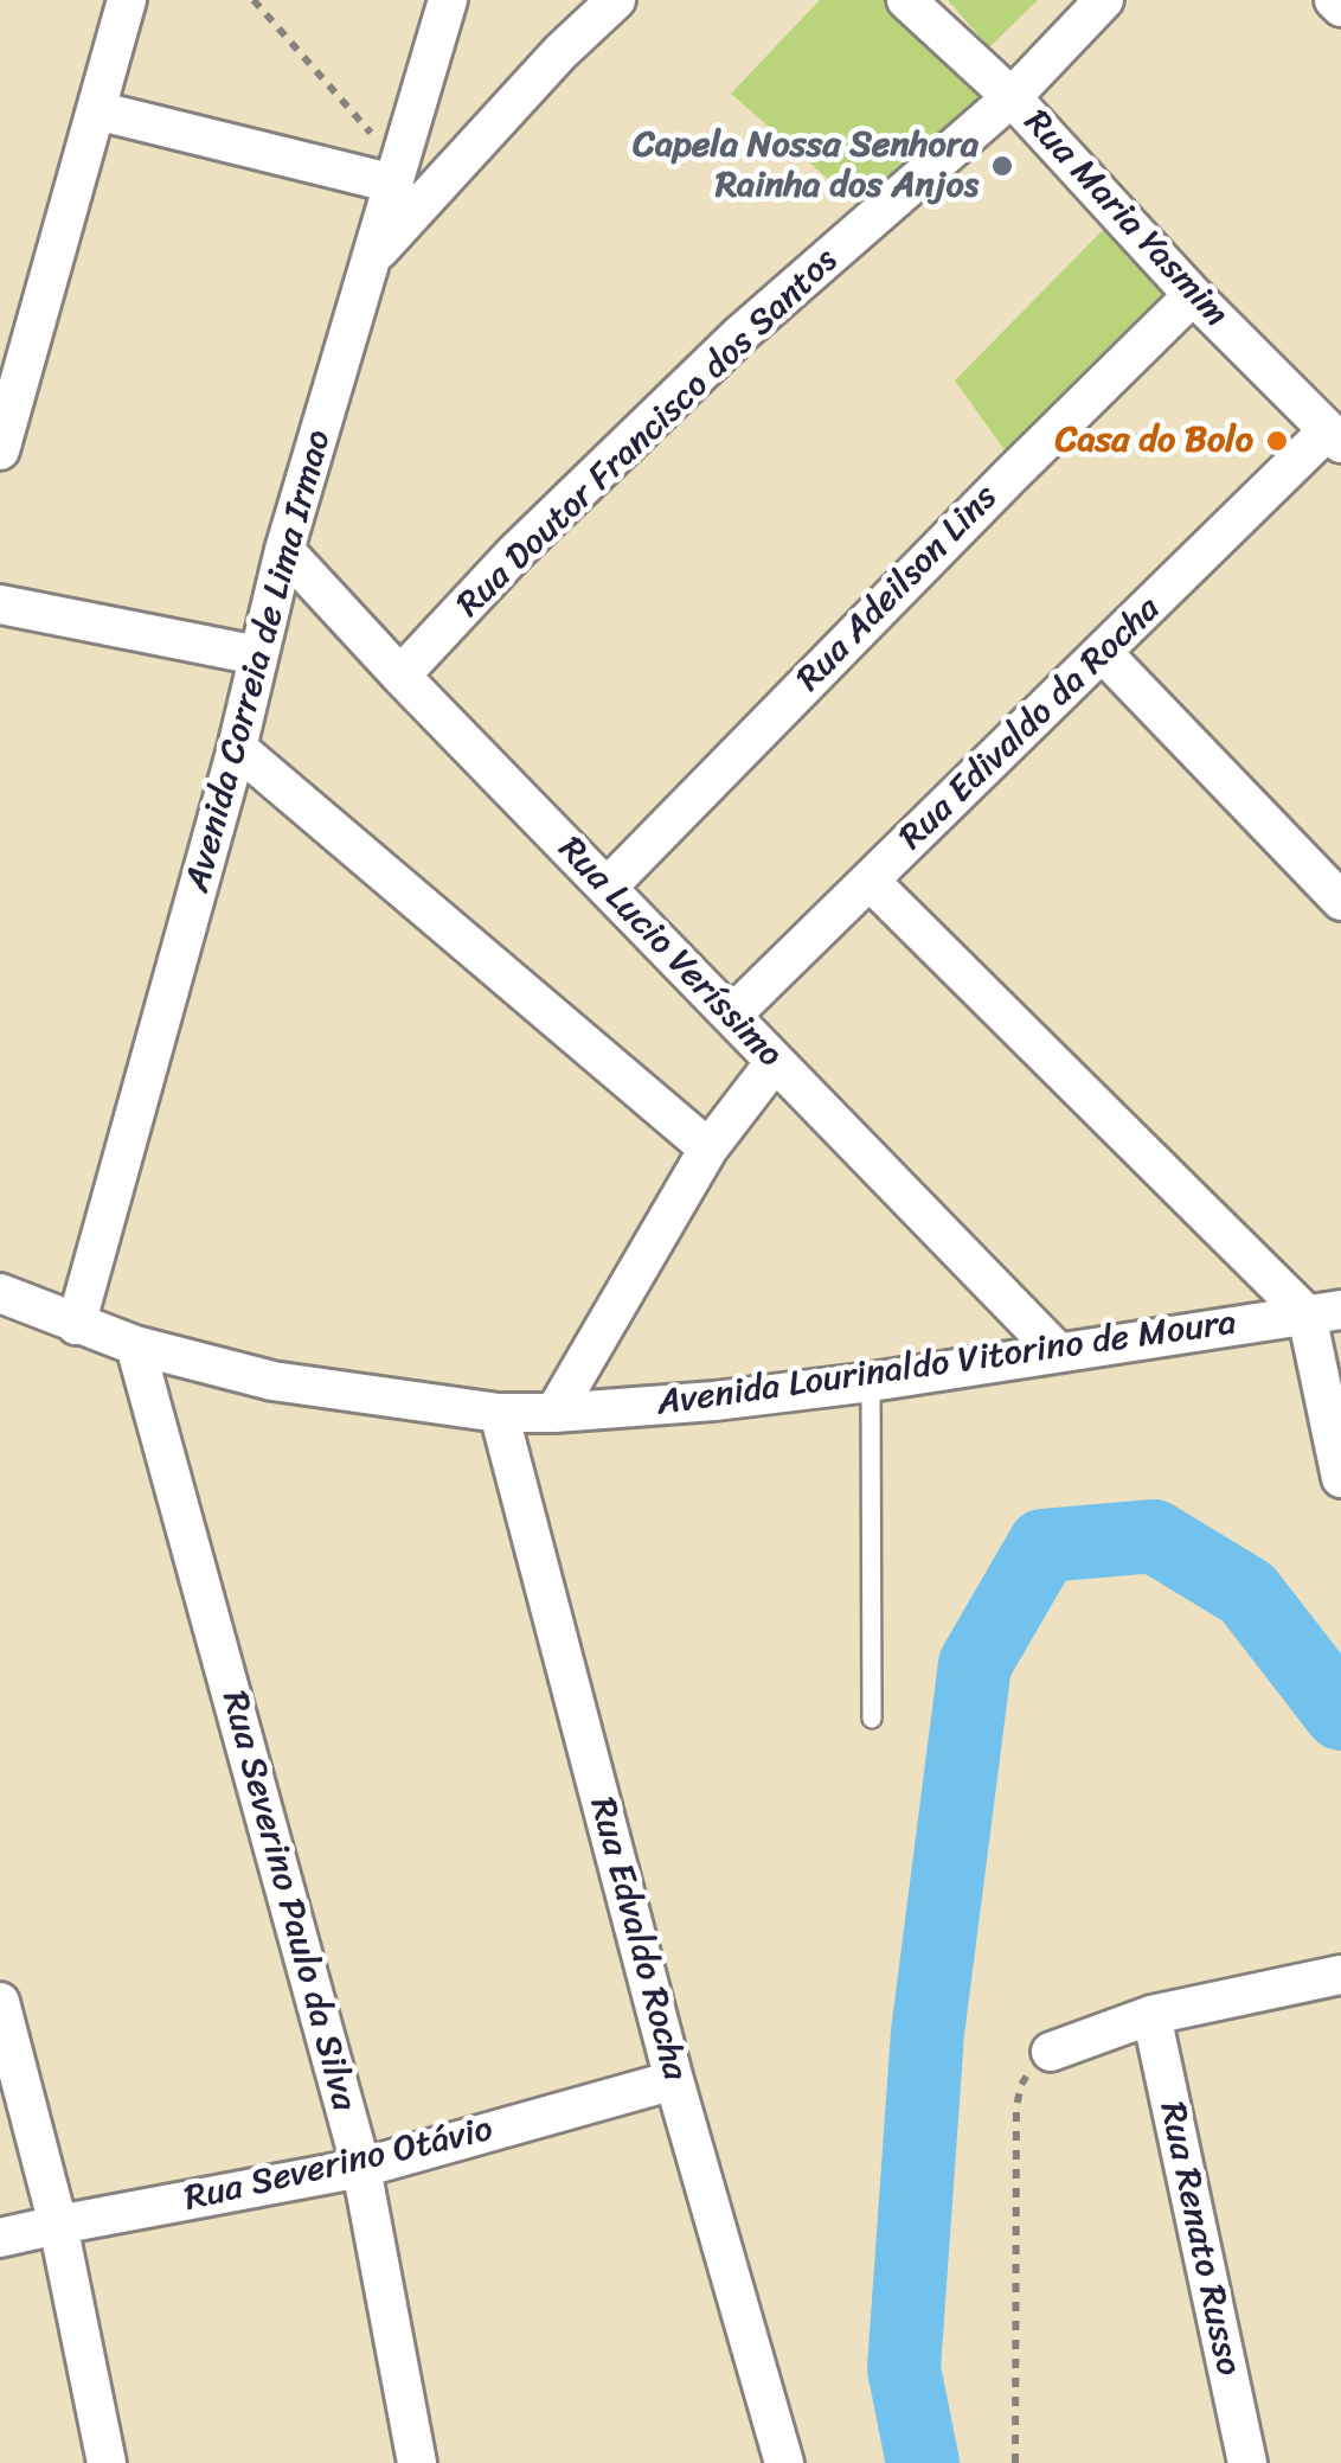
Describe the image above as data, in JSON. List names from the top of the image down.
{
  "streets": {
    "street": [
      "Rua Maria Yasmim",
      "Rua Doutor Francisco dos Santos",
      "Rua Adeilson Lins",
      "Avenida Correia de Lima Irmao",
      "Rua Edivaldo da Rocha",
      "Rua Lucio Veríssimo",
      "Avenida Lourinaldo Vitorino de Moura",
      "Rua Severino Paulo da Silva",
      "Rua Edvaldo Rocha",
      "Rua Severino Otávio",
      "Rua Renato Russo"
    ]
  },
  "crossings": [
    ["Rua Maria Yasmim", "Rua Doutor Francisco dos Santos"],
    ["Rua Maria Yasmim", "Rua Adeilson Lins"],
    ["Rua Maria Yasmim", "Rua Edivaldo da Rocha"],
    ["Rua Doutor Francisco dos Santos", "Rua Lucio Veríssimo"],
    ["Rua Adeilson Lins", "Rua Lucio Veríssimo"],
    ["Avenida Correia de Lima Irmao", "Rua Lucio Veríssimo"],
    ["Avenida Correia de Lima Irmao", "Avenida Lourinaldo Vitorino de Moura"],
    ["Rua Edivaldo da Rocha", "Rua Lucio Veríssimo"],
    ["Rua Lucio Veríssimo", "Avenida Lourinaldo Vitorino de Moura"],
    ["Avenida Lourinaldo Vitorino de Moura", "Rua Severino Paulo da Silva"],
    ["Avenida Lourinaldo Vitorino de Moura", "Rua Edvaldo Rocha"],
    ["Rua Severino Paulo da Silva", "Rua Severino Otávio"],
    ["Rua Edvaldo Rocha", "Rua Severino Otávio"]
  ],
  "places": ["Capela Nossa Senhora Rainha dos Anjos", "Casa do Bolo"]
}
